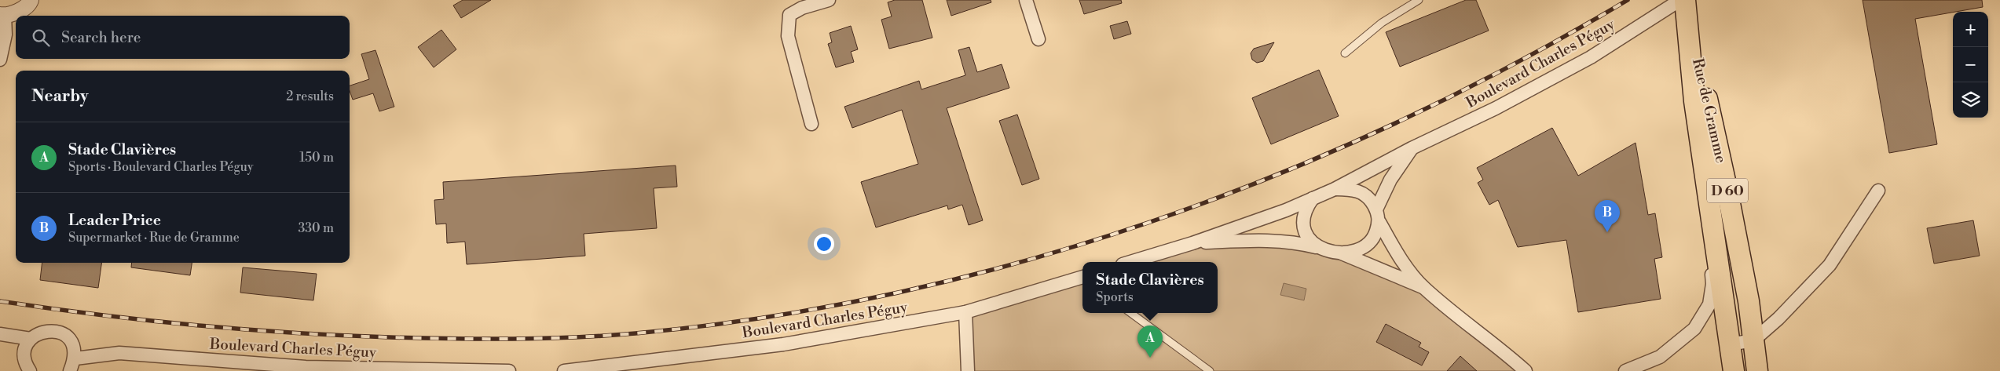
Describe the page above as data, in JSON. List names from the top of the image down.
{
  "streets": {
    "main road": ["Rue de Gramme", "D 60"],
    "street": ["Boulevard Charles Péguy"]
  },
  "crossings": [
    ["Boulevard Charles Péguy", "Rue de Gramme"]
  ],
  "page": {
    "map_buttons": ["+", "−"],
    "search": "Search here",
    "heading": ["Nearby", "2 results"],
    "list": [
      {
        "mark": "A",
        "name": "Stade Clavières",
        "note": "Sports · Boulevard Charles Péguy",
        "value": "150 m"
      },
      {
        "mark": "B",
        "name": "Leader Price",
        "note": "Supermarket · Rue de Gramme",
        "value": "330 m"
      }
    ],
    "pins": ["B", "A"],
    "popup": ["Stade Clavières", "Sports"]
  }
}
